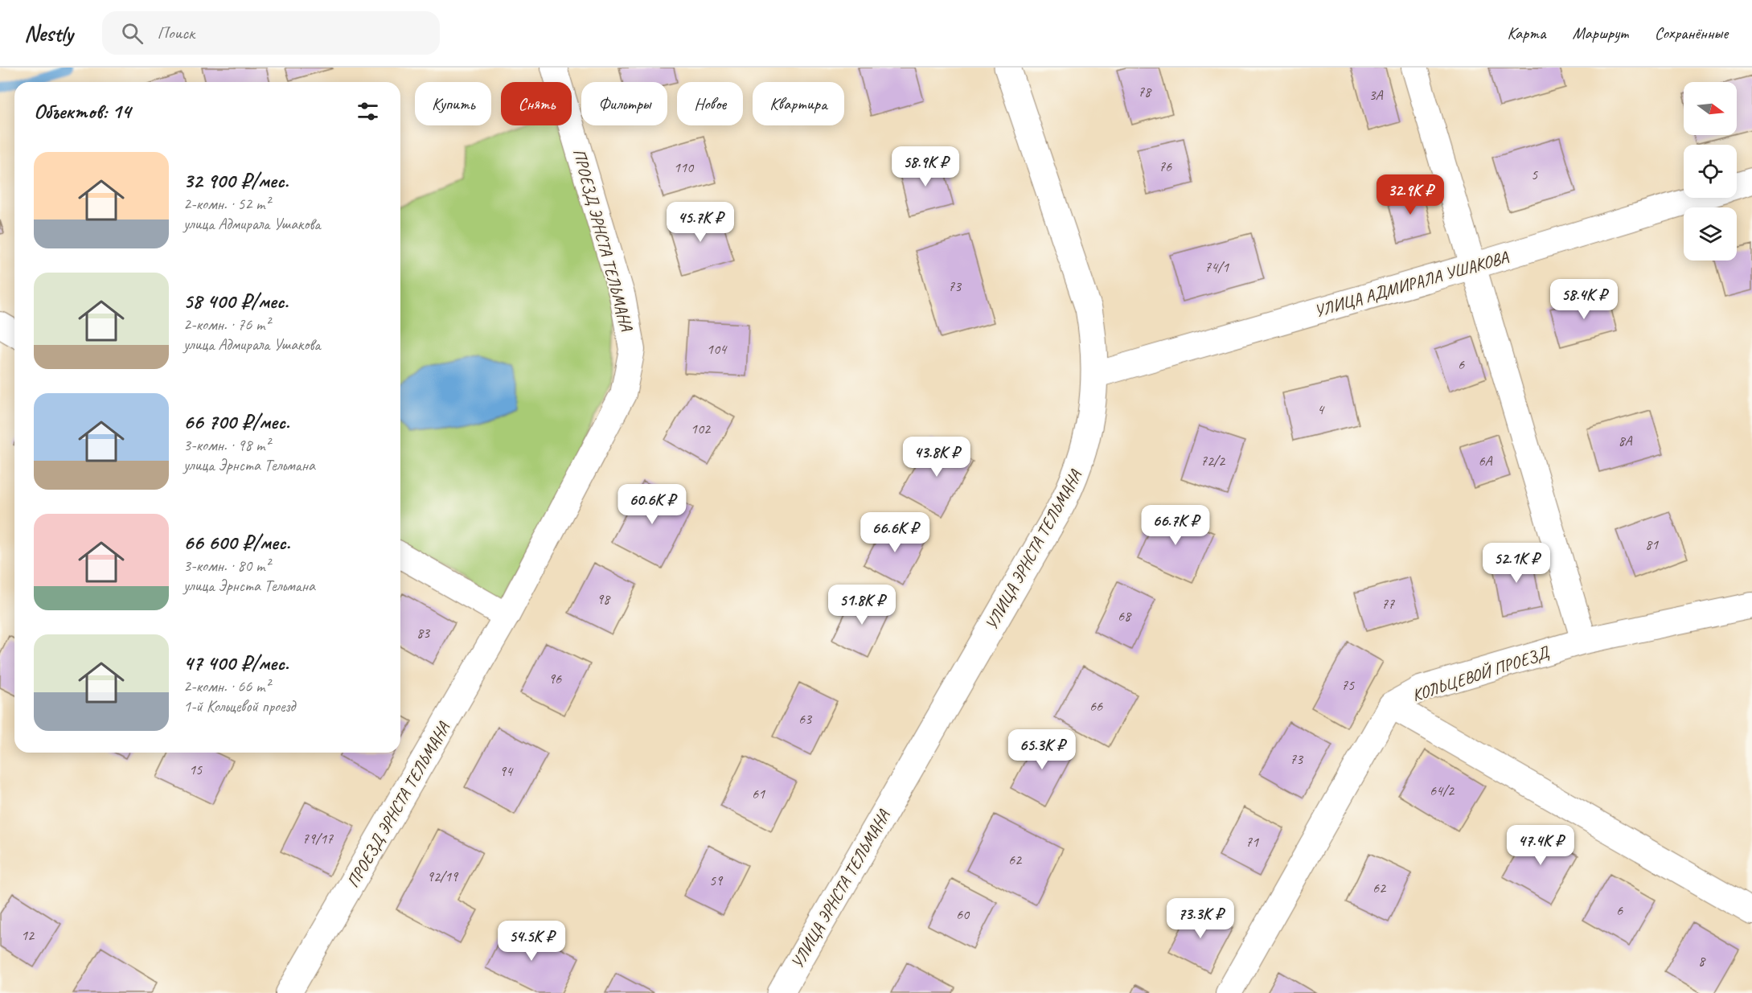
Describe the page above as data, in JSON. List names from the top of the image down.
{
  "streets": {
    "main road": ["УЛИЦА ЭРНСТА ТЕЛЬМАНА"],
    "street": ["ПРОЕЗД ЭРНСТА ТЕЛЬМАНА", "УЛИЦА АДМИРАЛА УШАКОВА", "КОЛЬЦЕВОЙ ПРОЕЗД"]
  },
  "crossings": [
    ["УЛИЦА АДМИРАЛА УШАКОВА", "УЛИЦА ЭРНСТА ТЕЛЬМАНА"]
  ],
  "house_numbers": [
    "78",
    "3А",
    "76",
    "110",
    "5",
    "74/1",
    "73",
    "104",
    "6",
    "4",
    "102",
    "8А",
    "72/2",
    "6А",
    "81",
    "98",
    "77",
    "68",
    "83",
    "96",
    "75",
    "66",
    "63",
    "73",
    "15",
    "94",
    "64/2",
    "61",
    "79/17",
    "71",
    "62",
    "92/19",
    "59",
    "62",
    "6",
    "60",
    "12",
    "8"
  ],
  "north": "right",
  "page": {
    "header": "Nestly",
    "search": "Поиск",
    "nav": ["Карта", "Маршрут", "Сохранённые"],
    "chip": [
      "Купить",
      "Снять",
      "Фильтры",
      "Новое",
      "Квартира"
    ],
    "heading": "Объектов: 14",
    "list": [
      {
        "name": "32 900 ₽/мес.",
        "note": "2-комн. · 52 m² · улица Адмирала Ушакова"
      },
      {
        "name": "58 400 ₽/мес.",
        "note": "2-комн. · 76 m² · улица Адмирала Ушакова"
      },
      {
        "name": "66 700 ₽/мес.",
        "note": "3-комн. · 98 m² · улица Эрнста Тельмана"
      },
      {
        "name": "66 600 ₽/мес.",
        "note": "3-комн. · 80 m² · улица Эрнста Тельмана"
      },
      {
        "name": "47 400 ₽/мес.",
        "note": "2-комн. · 66 m² · 1-й Кольцевой проезд"
      }
    ],
    "price": [
      "58.9K ₽",
      "32.9K ₽",
      "45.7K ₽",
      "58.4K ₽",
      "43.8K ₽",
      "60.6K ₽",
      "66.7K ₽",
      "66.6K ₽",
      "52.1K ₽",
      "51.8K ₽",
      "65.3K ₽",
      "47.4K ₽",
      "73.3K ₽",
      "54.5K ₽"
    ]
  }
}
